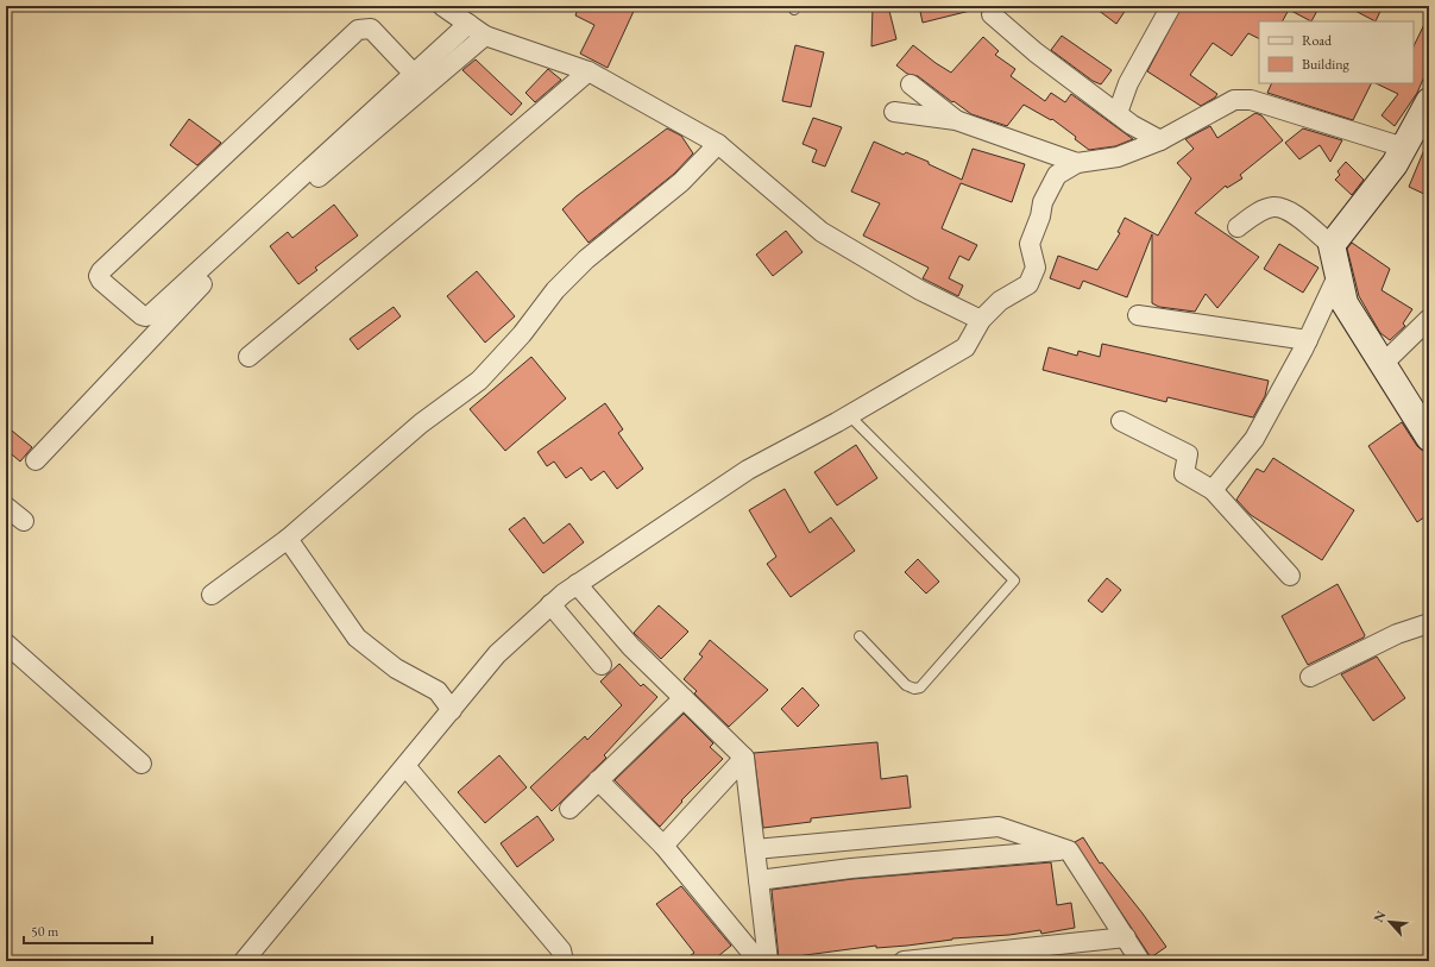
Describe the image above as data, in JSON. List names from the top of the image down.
{
  "legend": ["Road", "Building"],
  "scale_bar": "50 m",
  "north": "top left"
}
